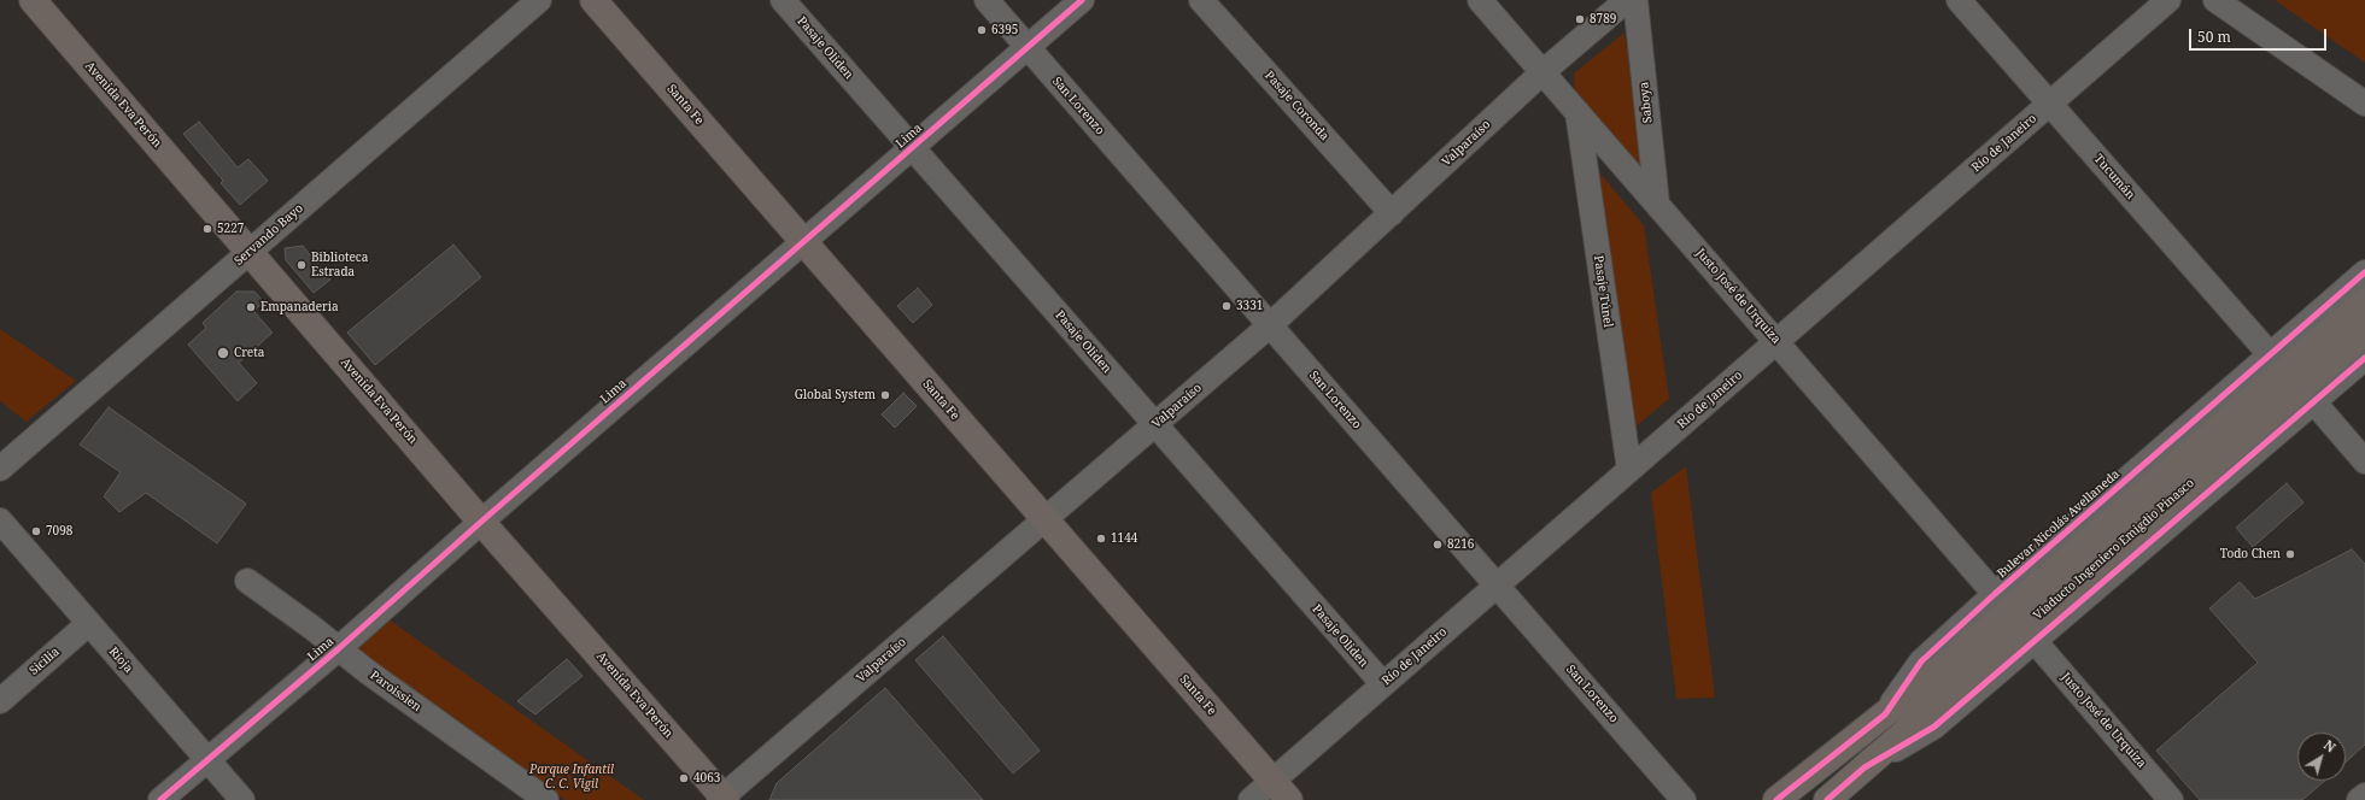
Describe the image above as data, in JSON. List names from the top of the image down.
{
  "streets": {
    "main road": [
      "Avenida Eva Perón",
      "Santa Fe",
      "Bulevar Nicolás Avellaneda",
      "Viaducto Ingeniero Emigdio Pinasco"
    ],
    "street": [
      "Pasaje Oliden",
      "Saboya",
      "San Lorenzo",
      "Pasaje Coronda",
      "Lima",
      "Valparaíso",
      "Río de Janeiro",
      "Tucumán",
      "Servando Bayo",
      "Pasaje Túnel",
      "Justo José de Urquiza",
      "Rioja",
      "Sicilia",
      "Paroissien"
    ]
  },
  "crossings": [
    ["Pasaje Oliden", "Lima"],
    ["Pasaje Oliden", "Valparaíso"],
    ["Pasaje Oliden", "Río de Janeiro"],
    ["Saboya", "Justo José de Urquiza"],
    ["Avenida Eva Perón", "Lima"],
    ["Avenida Eva Perón", "Valparaíso"],
    ["Avenida Eva Perón", "Servando Bayo"],
    ["Santa Fe", "Lima"],
    ["Santa Fe", "Valparaíso"],
    ["Santa Fe", "Río de Janeiro"],
    ["San Lorenzo", "Lima"],
    ["San Lorenzo", "Valparaíso"],
    ["San Lorenzo", "Río de Janeiro"],
    ["Pasaje Coronda", "Valparaíso"],
    ["Lima", "Rioja"],
    ["Lima", "Paroissien"],
    ["Valparaíso", "Justo José de Urquiza"],
    ["Río de Janeiro", "Tucumán"],
    ["Río de Janeiro", "Pasaje Túnel"],
    ["Río de Janeiro", "Justo José de Urquiza"],
    ["Tucumán", "Bulevar Nicolás Avellaneda"],
    ["Pasaje Túnel", "Justo José de Urquiza"],
    ["Justo José de Urquiza", "Bulevar Nicolás Avellaneda"],
    ["Bulevar Nicolás Avellaneda", "Viaducto Ingeniero Emigdio Pinasco"],
    ["Rioja", "Sicilia"]
  ],
  "parks": ["Parque Infantil C. C. Vigil"],
  "places": [
    "8789",
    "6395",
    "5227",
    "Biblioteca Estrada",
    "3331",
    "Empanaderia",
    "Creta",
    "Global System",
    "7098",
    "1144",
    "8216",
    "Todo Chen",
    "4063"
  ],
  "scale_bar": "50 m",
  "north": "top right"
}
